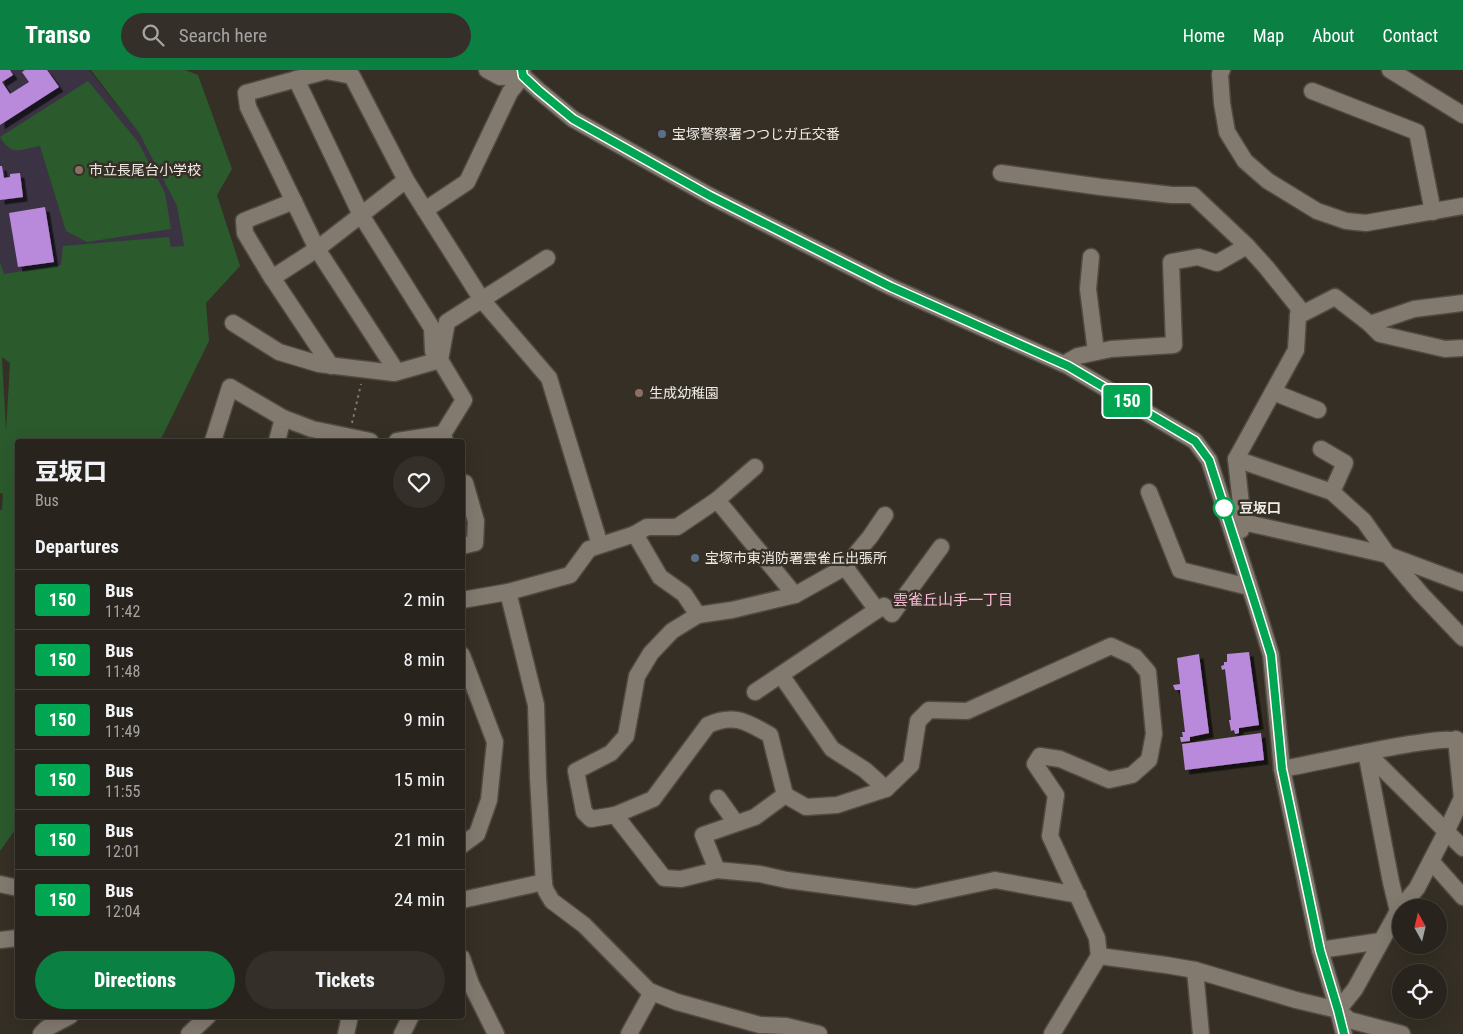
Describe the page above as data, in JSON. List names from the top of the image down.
{
  "districts": ["雲雀丘山手一丁目"],
  "places": [
    "宝塚警察署つつじガ丘交番",
    "市立長尾台小学校",
    "生成幼稚園",
    "豆坂口",
    "宝塚市東消防署雲雀丘出張所"
  ],
  "lines": ["bus line 150"],
  "north": "top",
  "page": {
    "header": "Transo",
    "search": "Search here",
    "nav": [
      "Home",
      "Map",
      "About",
      "Contact"
    ],
    "on_map": "150",
    "heading": [
      ["豆坂口", "Bus"],
      "Departures"
    ],
    "list": [
      {
        "mark": "150",
        "name": "Bus",
        "note": "11:42",
        "value": "2 min"
      },
      {
        "mark": "150",
        "name": "Bus",
        "note": "11:48",
        "value": "8 min"
      },
      {
        "mark": "150",
        "name": "Bus",
        "note": "11:49",
        "value": "9 min"
      },
      {
        "mark": "150",
        "name": "Bus",
        "note": "11:55",
        "value": "15 min"
      },
      {
        "mark": "150",
        "name": "Bus",
        "note": "12:01",
        "value": "21 min"
      },
      {
        "mark": "150",
        "name": "Bus",
        "note": "12:04",
        "value": "24 min"
      }
    ],
    "buttons": ["Directions", "Tickets"]
  }
}
